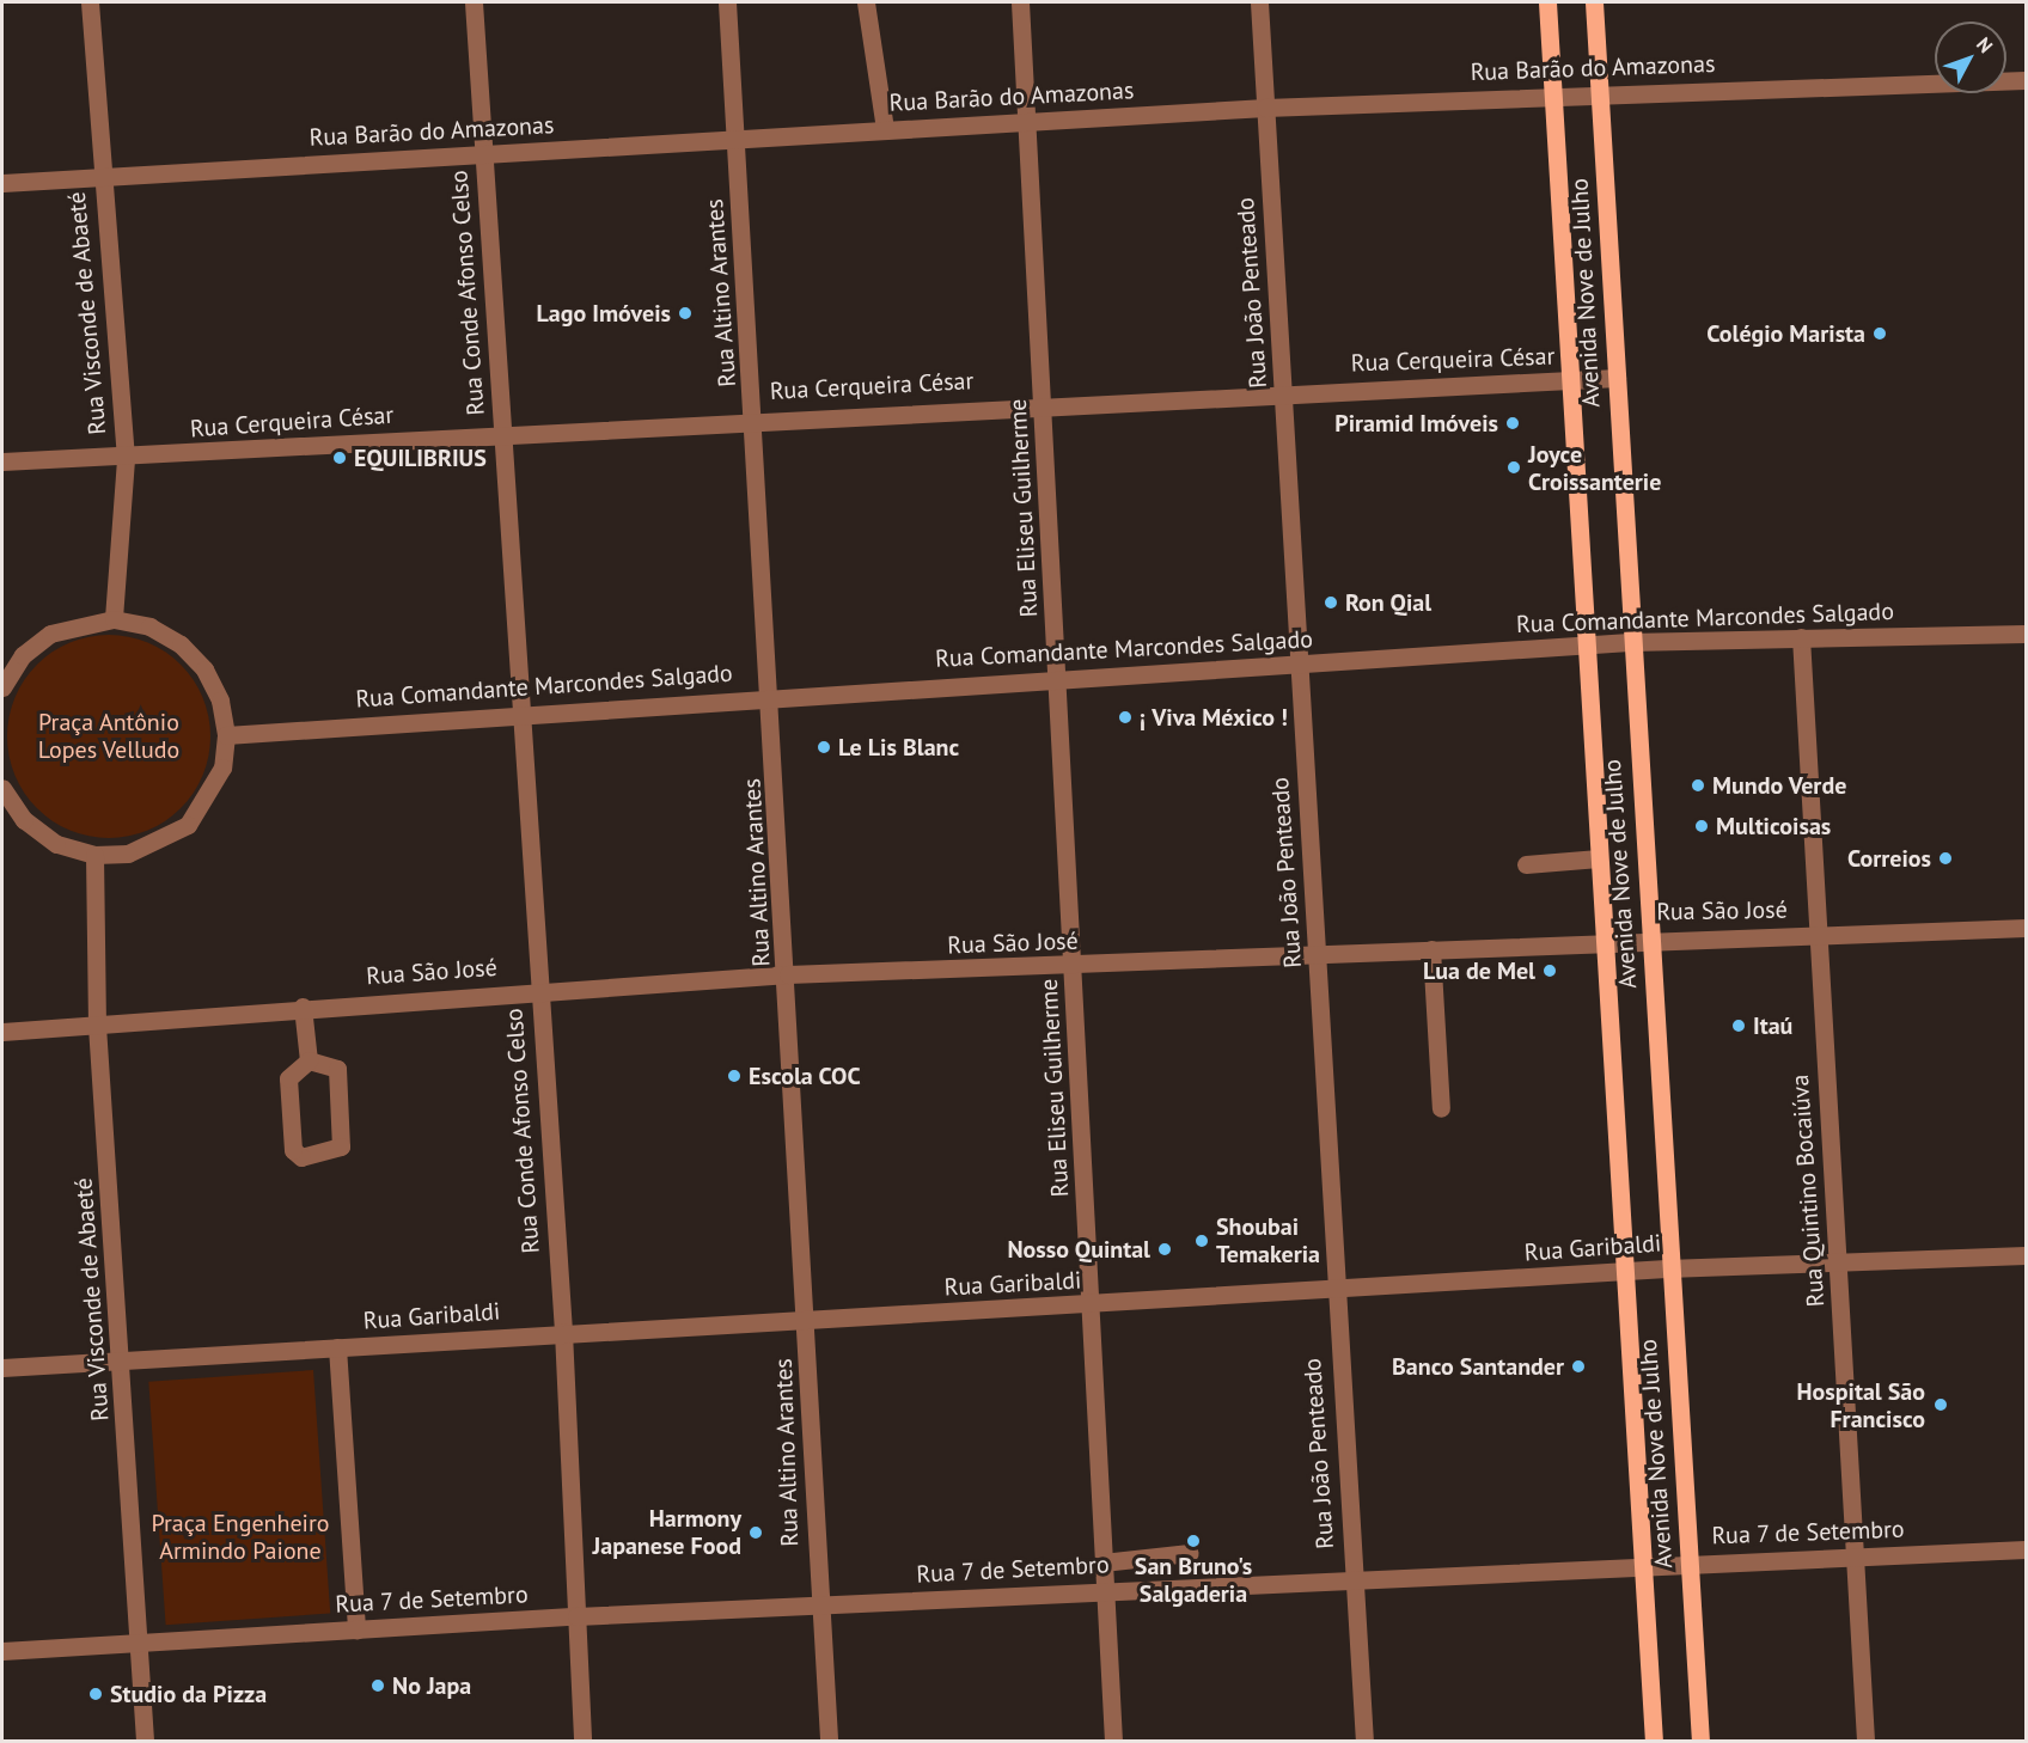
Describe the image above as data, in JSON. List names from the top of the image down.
{
  "streets": {
    "main road": ["Avenida Nove de Julho"],
    "street": [
      "Rua Barão do Amazonas",
      "Rua Conde Afonso Celso",
      "Rua Altino Arantes",
      "Rua João Penteado",
      "Rua Visconde de Abaeté",
      "Rua Cerqueira César",
      "Rua Eliseu Guilherme",
      "Rua Comandante Marcondes Salgado",
      "Rua São José",
      "Rua Quintino Bocaiúva",
      "Rua Garibaldi",
      "Rua 7 de Setembro"
    ]
  },
  "crossings": [
    ["Rua Barão do Amazonas", "Rua Conde Afonso Celso"],
    ["Rua Barão do Amazonas", "Rua Altino Arantes"],
    ["Rua Barão do Amazonas", "Rua João Penteado"],
    ["Rua Barão do Amazonas", "Avenida Nove de Julho"],
    ["Rua Barão do Amazonas", "Rua Visconde de Abaeté"],
    ["Rua Barão do Amazonas", "Rua Eliseu Guilherme"],
    ["Rua Conde Afonso Celso", "Rua Cerqueira César"],
    ["Rua Conde Afonso Celso", "Rua Comandante Marcondes Salgado"],
    ["Rua Conde Afonso Celso", "Rua São José"],
    ["Rua Conde Afonso Celso", "Rua Garibaldi"],
    ["Rua Conde Afonso Celso", "Rua 7 de Setembro"],
    ["Rua Altino Arantes", "Rua Cerqueira César"],
    ["Rua Altino Arantes", "Rua Comandante Marcondes Salgado"],
    ["Rua Altino Arantes", "Rua São José"],
    ["Rua Altino Arantes", "Rua Garibaldi"],
    ["Rua Altino Arantes", "Rua 7 de Setembro"],
    ["Rua João Penteado", "Rua Cerqueira César"],
    ["Rua João Penteado", "Rua Comandante Marcondes Salgado"],
    ["Rua João Penteado", "Rua São José"],
    ["Rua João Penteado", "Rua Garibaldi"],
    ["Rua João Penteado", "Rua 7 de Setembro"],
    ["Avenida Nove de Julho", "Rua Cerqueira César"],
    ["Avenida Nove de Julho", "Rua Comandante Marcondes Salgado"],
    ["Avenida Nove de Julho", "Rua São José"],
    ["Avenida Nove de Julho", "Rua Garibaldi"],
    ["Avenida Nove de Julho", "Rua 7 de Setembro"],
    ["Rua Visconde de Abaeté", "Rua Cerqueira César"],
    ["Rua Visconde de Abaeté", "Rua São José"],
    ["Rua Visconde de Abaeté", "Rua Garibaldi"],
    ["Rua Visconde de Abaeté", "Rua 7 de Setembro"],
    ["Rua Cerqueira César", "Rua Eliseu Guilherme"],
    ["Rua Eliseu Guilherme", "Rua Comandante Marcondes Salgado"],
    ["Rua Eliseu Guilherme", "Rua São José"],
    ["Rua Eliseu Guilherme", "Rua Garibaldi"],
    ["Rua Eliseu Guilherme", "Rua 7 de Setembro"],
    ["Rua Comandante Marcondes Salgado", "Rua Quintino Bocaiúva"],
    ["Rua São José", "Rua Quintino Bocaiúva"],
    ["Rua Quintino Bocaiúva", "Rua Garibaldi"],
    ["Rua Quintino Bocaiúva", "Rua 7 de Setembro"]
  ],
  "parks": ["Praça Antônio Lopes Velludo", "Praça Engenheiro Armindo Paione"],
  "places": [
    "Lago Imóveis",
    "Colégio Marista",
    "Piramid Imóveis",
    "EQUILIBRIUS",
    "Joyce Croissanterie",
    "Ron Qial",
    "¡ Viva México !",
    "Le Lis Blanc",
    "Mundo Verde",
    "Multicoisas",
    "Correios",
    "Lua de Mel",
    "Itaú",
    "Escola COC",
    "Shoubai Temakeria",
    "Nosso Quintal",
    "Banco Santander",
    "Hospital São Francisco",
    "Harmony Japanese Food",
    "San Bruno's Salgaderia",
    "No Japa",
    "Studio da Pizza"
  ],
  "north": "top right"
}
